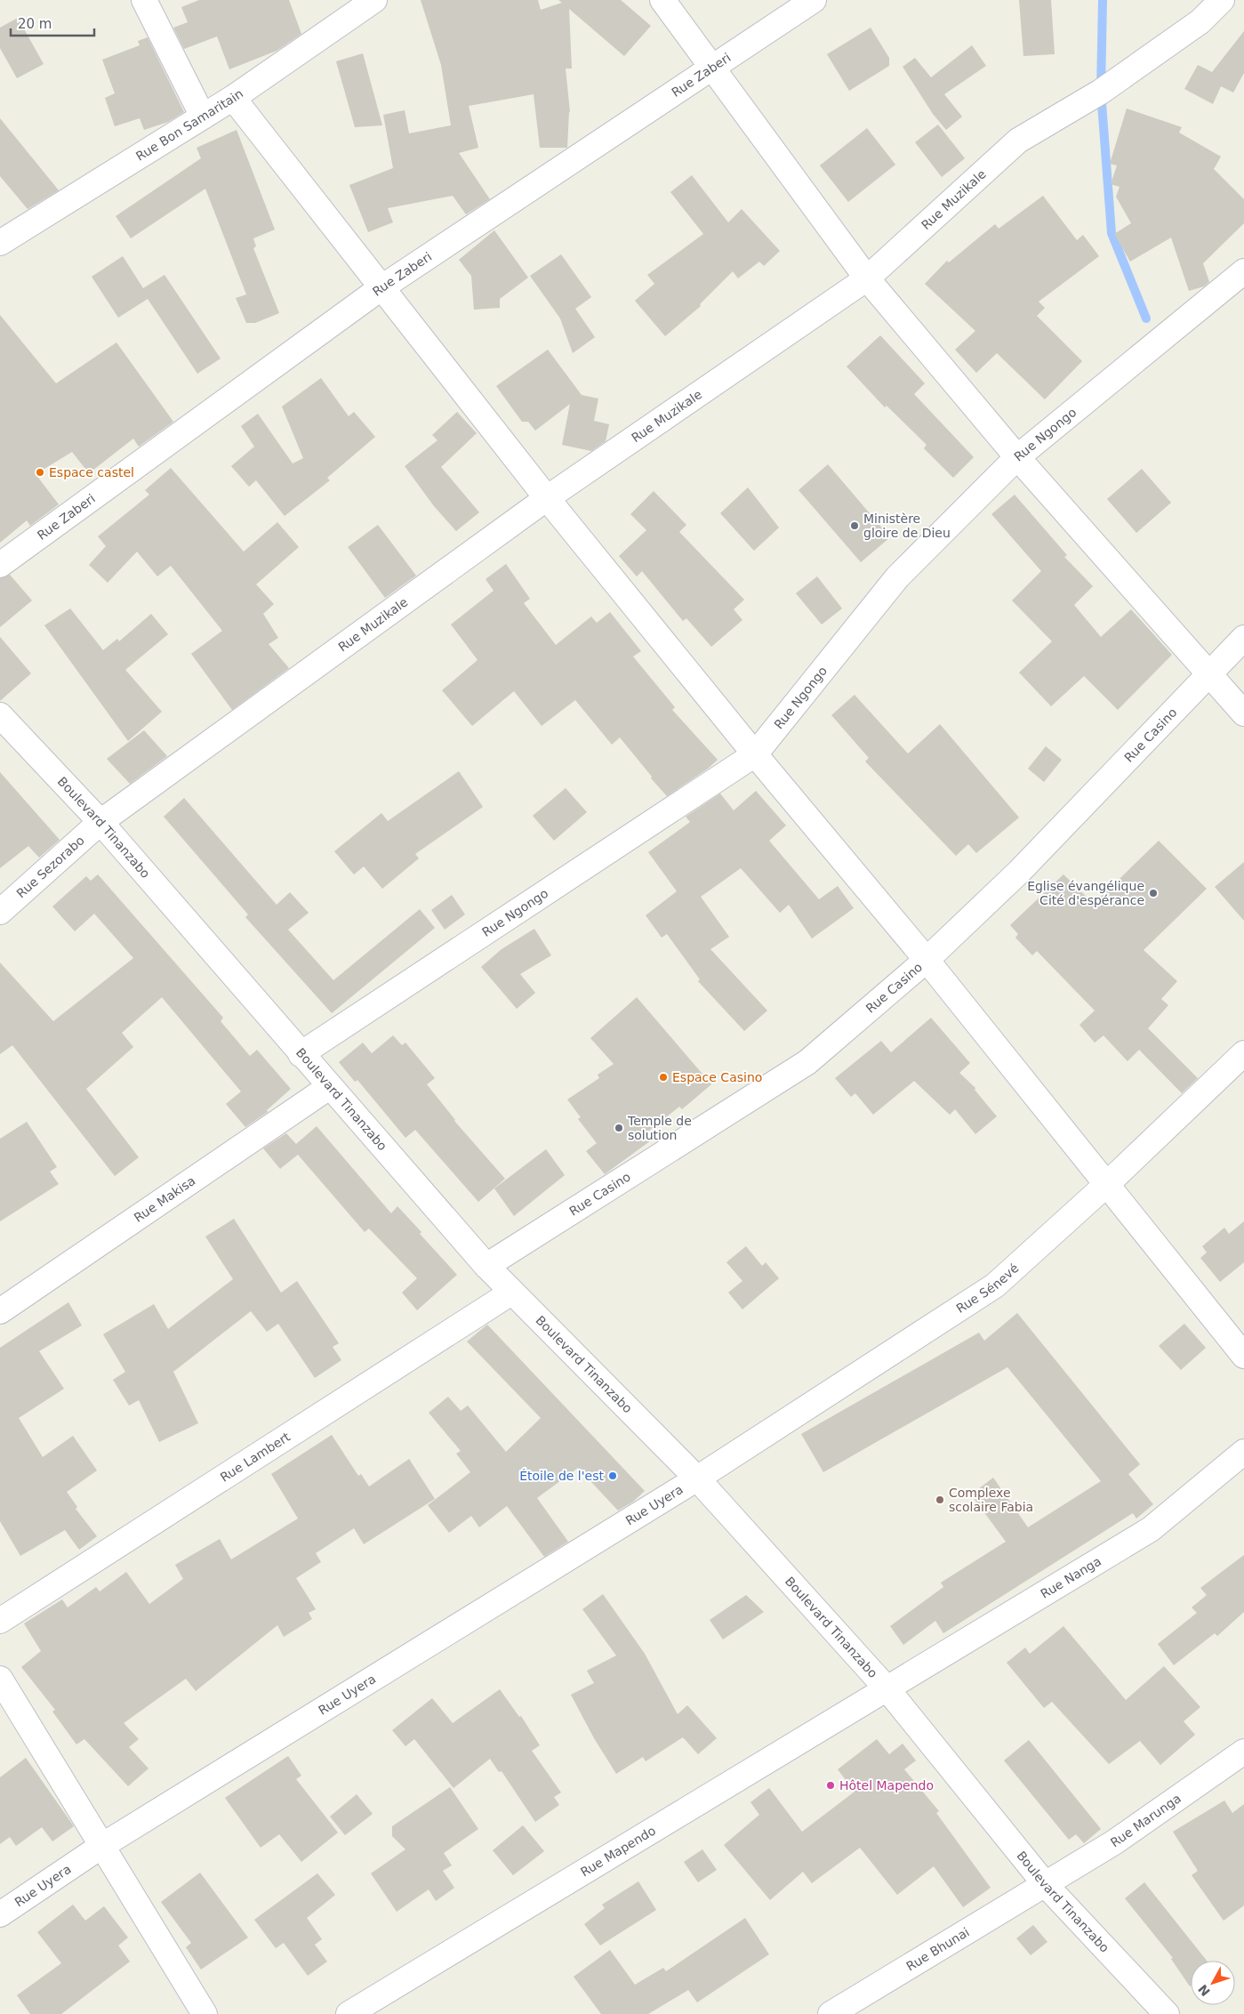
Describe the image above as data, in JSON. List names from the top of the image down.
{
  "streets": {
    "street": [
      "Rue Zaberi",
      "Rue Bon Samaritain",
      "Rue Muzikale",
      "Rue Ngongo",
      "Rue Casino",
      "Boulevard Tinanzabo",
      "Rue Sezorabo",
      "Rue Makisa",
      "Rue Sénevé",
      "Rue Lambert",
      "Rue Uyera",
      "Rue Nanga",
      "Rue Marunga",
      "Rue Mapendo",
      "Rue Bhunai"
    ]
  },
  "crossings": [
    ["Rue Muzikale", "Boulevard Tinanzabo"],
    ["Rue Muzikale", "Rue Sezorabo"],
    ["Rue Ngongo", "Boulevard Tinanzabo"],
    ["Rue Casino", "Boulevard Tinanzabo"],
    ["Boulevard Tinanzabo", "Rue Sezorabo"],
    ["Boulevard Tinanzabo", "Rue Makisa"],
    ["Boulevard Tinanzabo", "Rue Sénevé"],
    ["Boulevard Tinanzabo", "Rue Lambert"],
    ["Boulevard Tinanzabo", "Rue Uyera"],
    ["Boulevard Tinanzabo", "Rue Nanga"],
    ["Boulevard Tinanzabo", "Rue Marunga"],
    ["Boulevard Tinanzabo", "Rue Mapendo"],
    ["Boulevard Tinanzabo", "Rue Bhunai"],
    ["Rue Sénevé", "Rue Uyera"],
    ["Rue Nanga", "Rue Mapendo"],
    ["Rue Marunga", "Rue Bhunai"]
  ],
  "places": [
    "Espace castel",
    "Ministère gloire de Dieu",
    "Eglise évangélique Cité d'espérance",
    "Espace Casino",
    "Temple de solution",
    "Étoile de l'est",
    "Complexe scolaire Fabia",
    "Hôtel Mapendo"
  ],
  "scale_bar": "20 m",
  "north": "bottom left"
}
